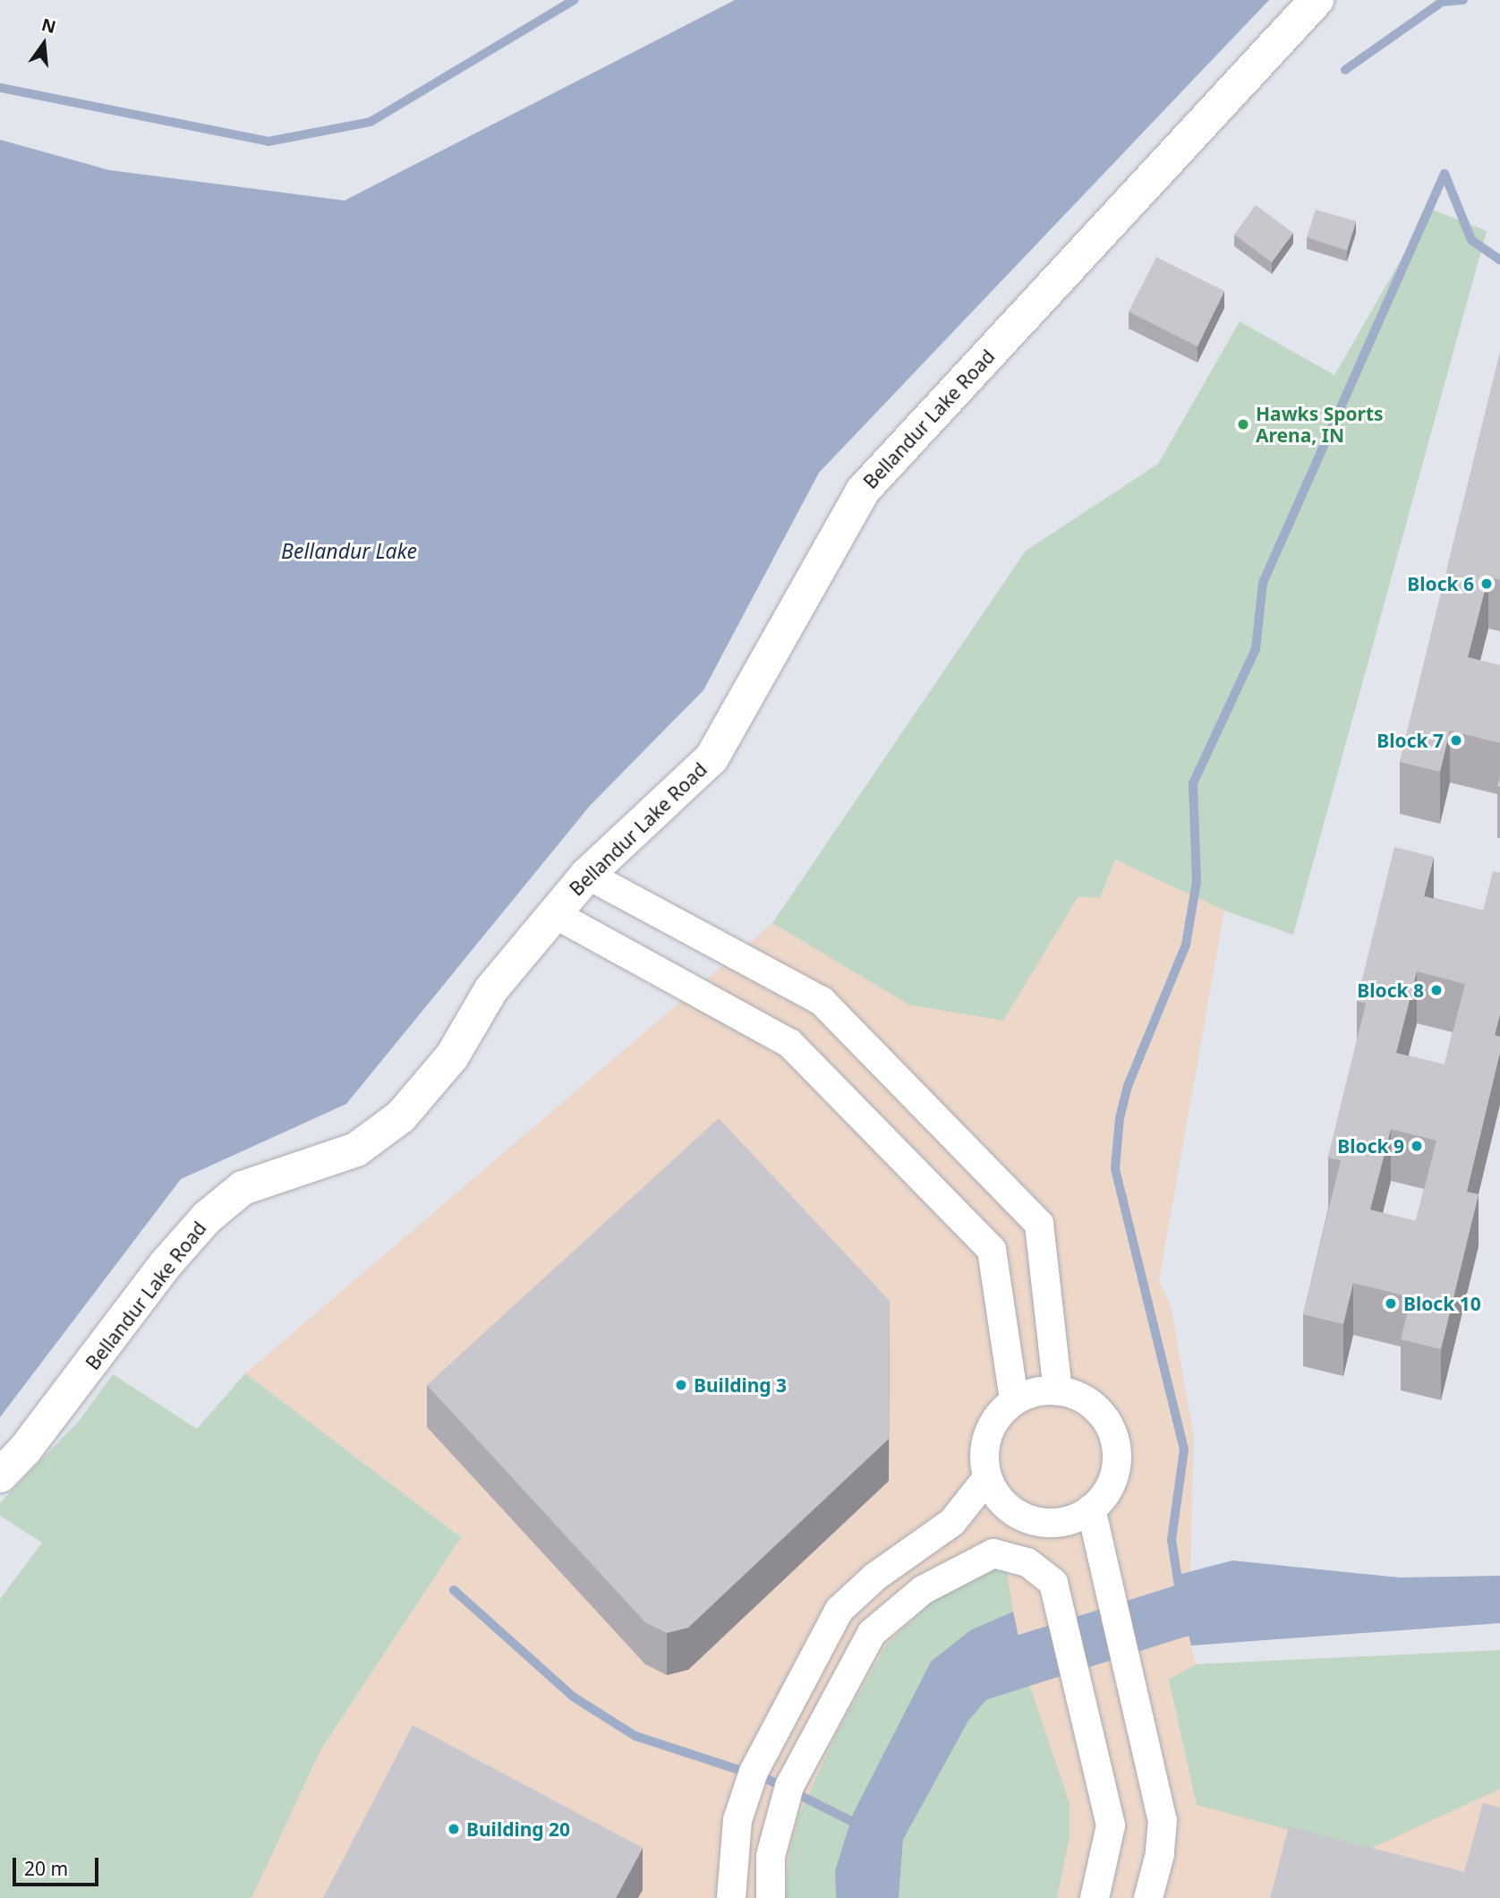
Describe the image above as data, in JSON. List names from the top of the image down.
{
  "streets": {
    "street": ["Bellandur Lake Road"]
  },
  "water": ["Bellandur Lake"],
  "places": [
    "Hawks Sports Arena, IN",
    "Block 6",
    "Block 7",
    "Block 8",
    "Block 9",
    "Block 10",
    "Building 3",
    "Building 20"
  ],
  "scale_bar": "20 m",
  "north": "top"
}
